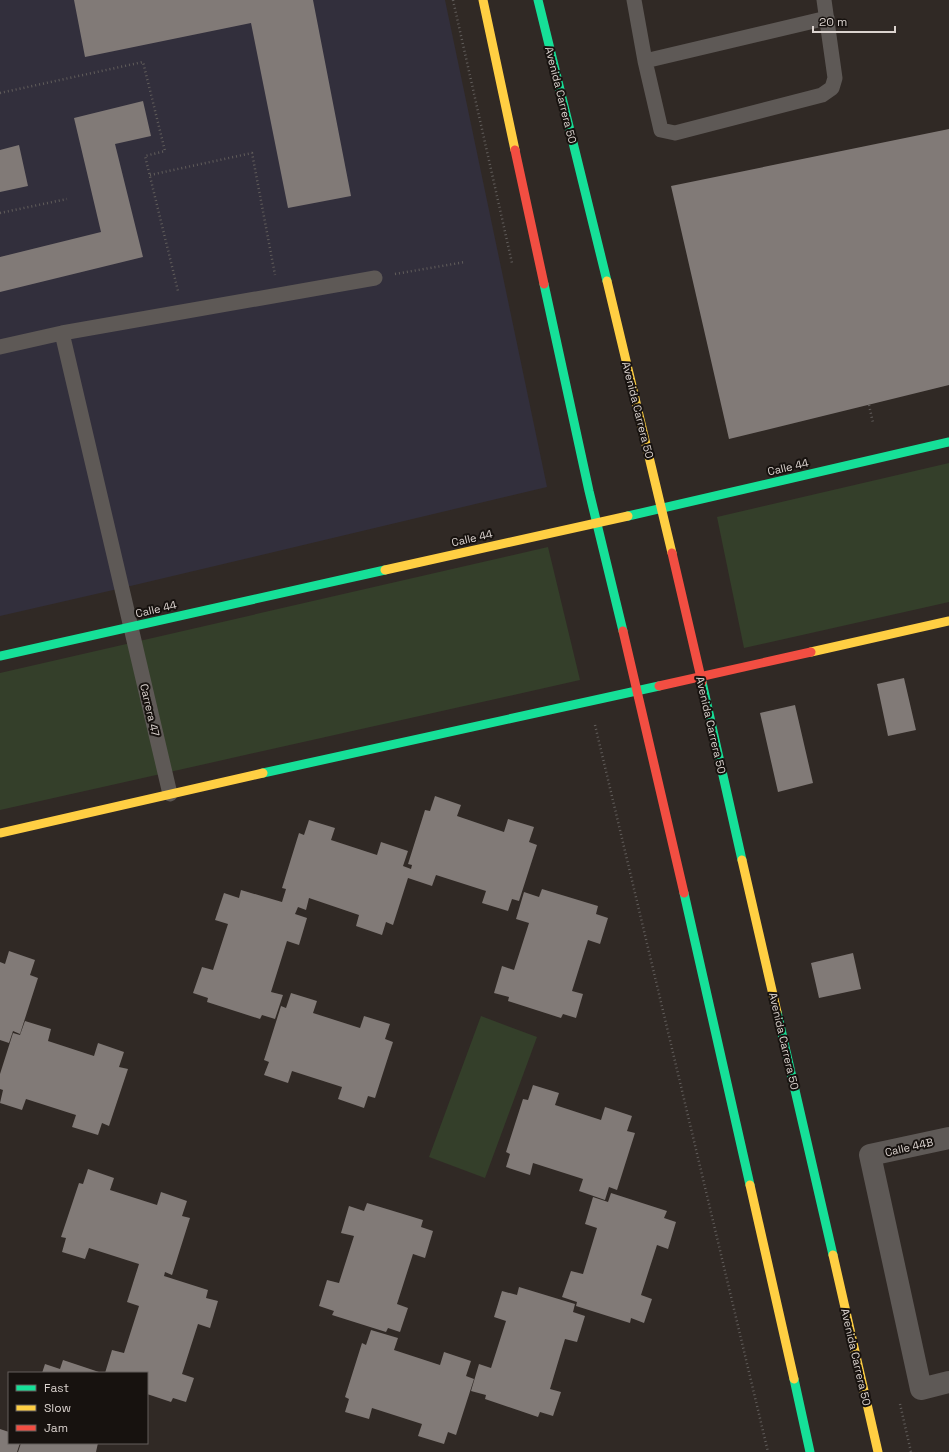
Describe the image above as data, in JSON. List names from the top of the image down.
{
  "streets": {
    "main road": ["Avenida Carrera 50", "Calle 44"],
    "street": ["Calle 44B"],
    "lane": ["Carrera 47"]
  },
  "crossings": [
    ["Avenida Carrera 50", "Calle 44"],
    ["Calle 44", "Carrera 47"]
  ],
  "legend": ["Fast", "Slow", "Jam"],
  "scale_bar": "20 m"
}
